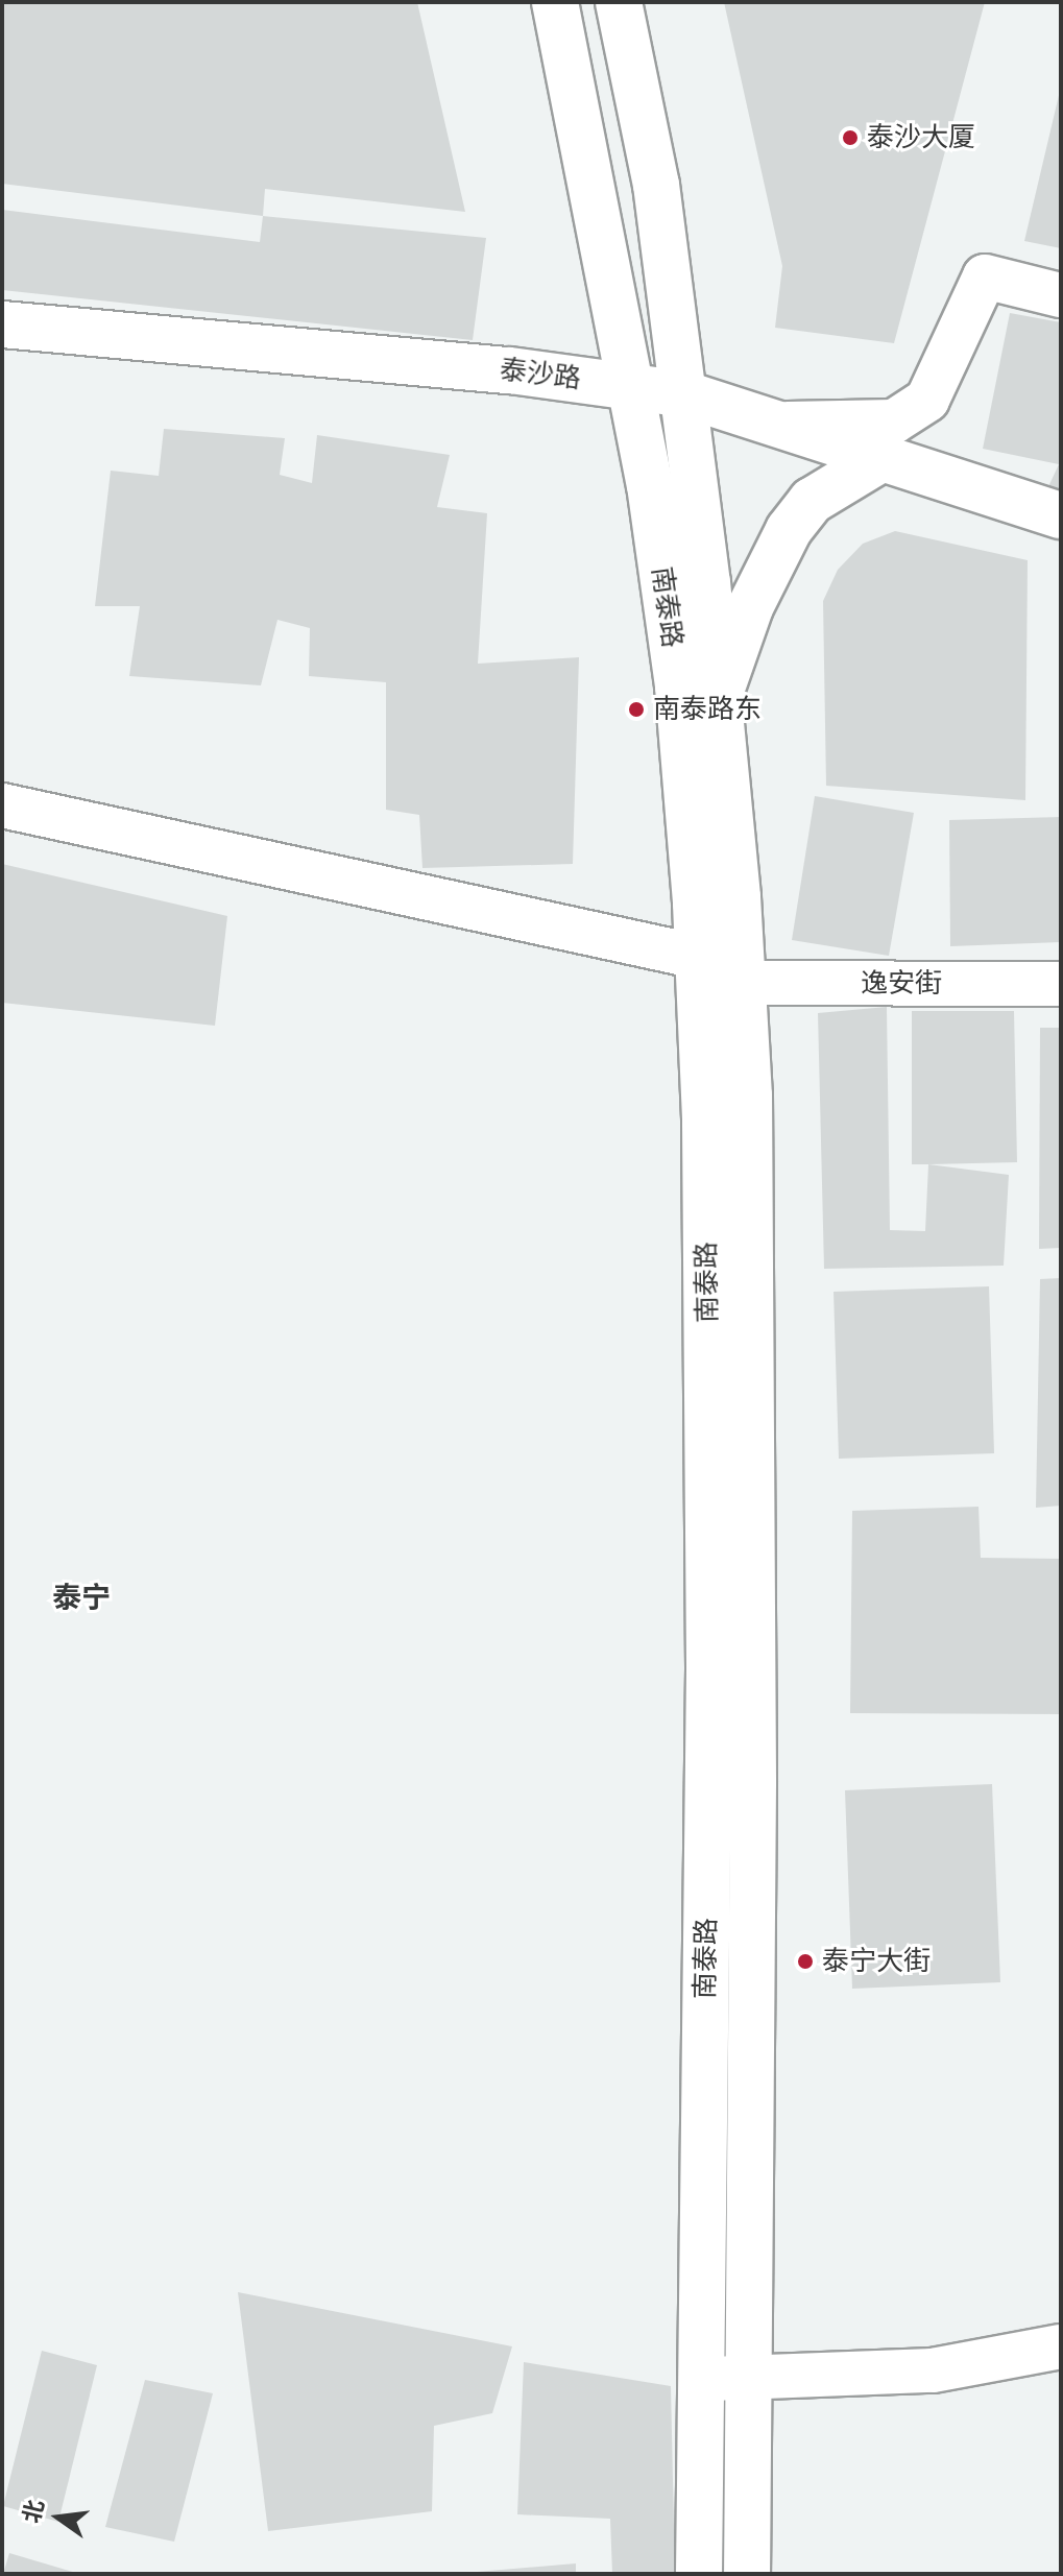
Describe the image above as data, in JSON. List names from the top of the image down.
{
  "streets": {
    "main road": ["泰沙路", "南泰路"],
    "street": ["逸安街"]
  },
  "crossings": [
    ["泰沙路", "南泰路"],
    ["南泰路", "逸安街"]
  ],
  "districts": ["泰宁"],
  "places": ["泰沙大厦", "南泰路东", "泰宁大街"],
  "north": "left"
}
